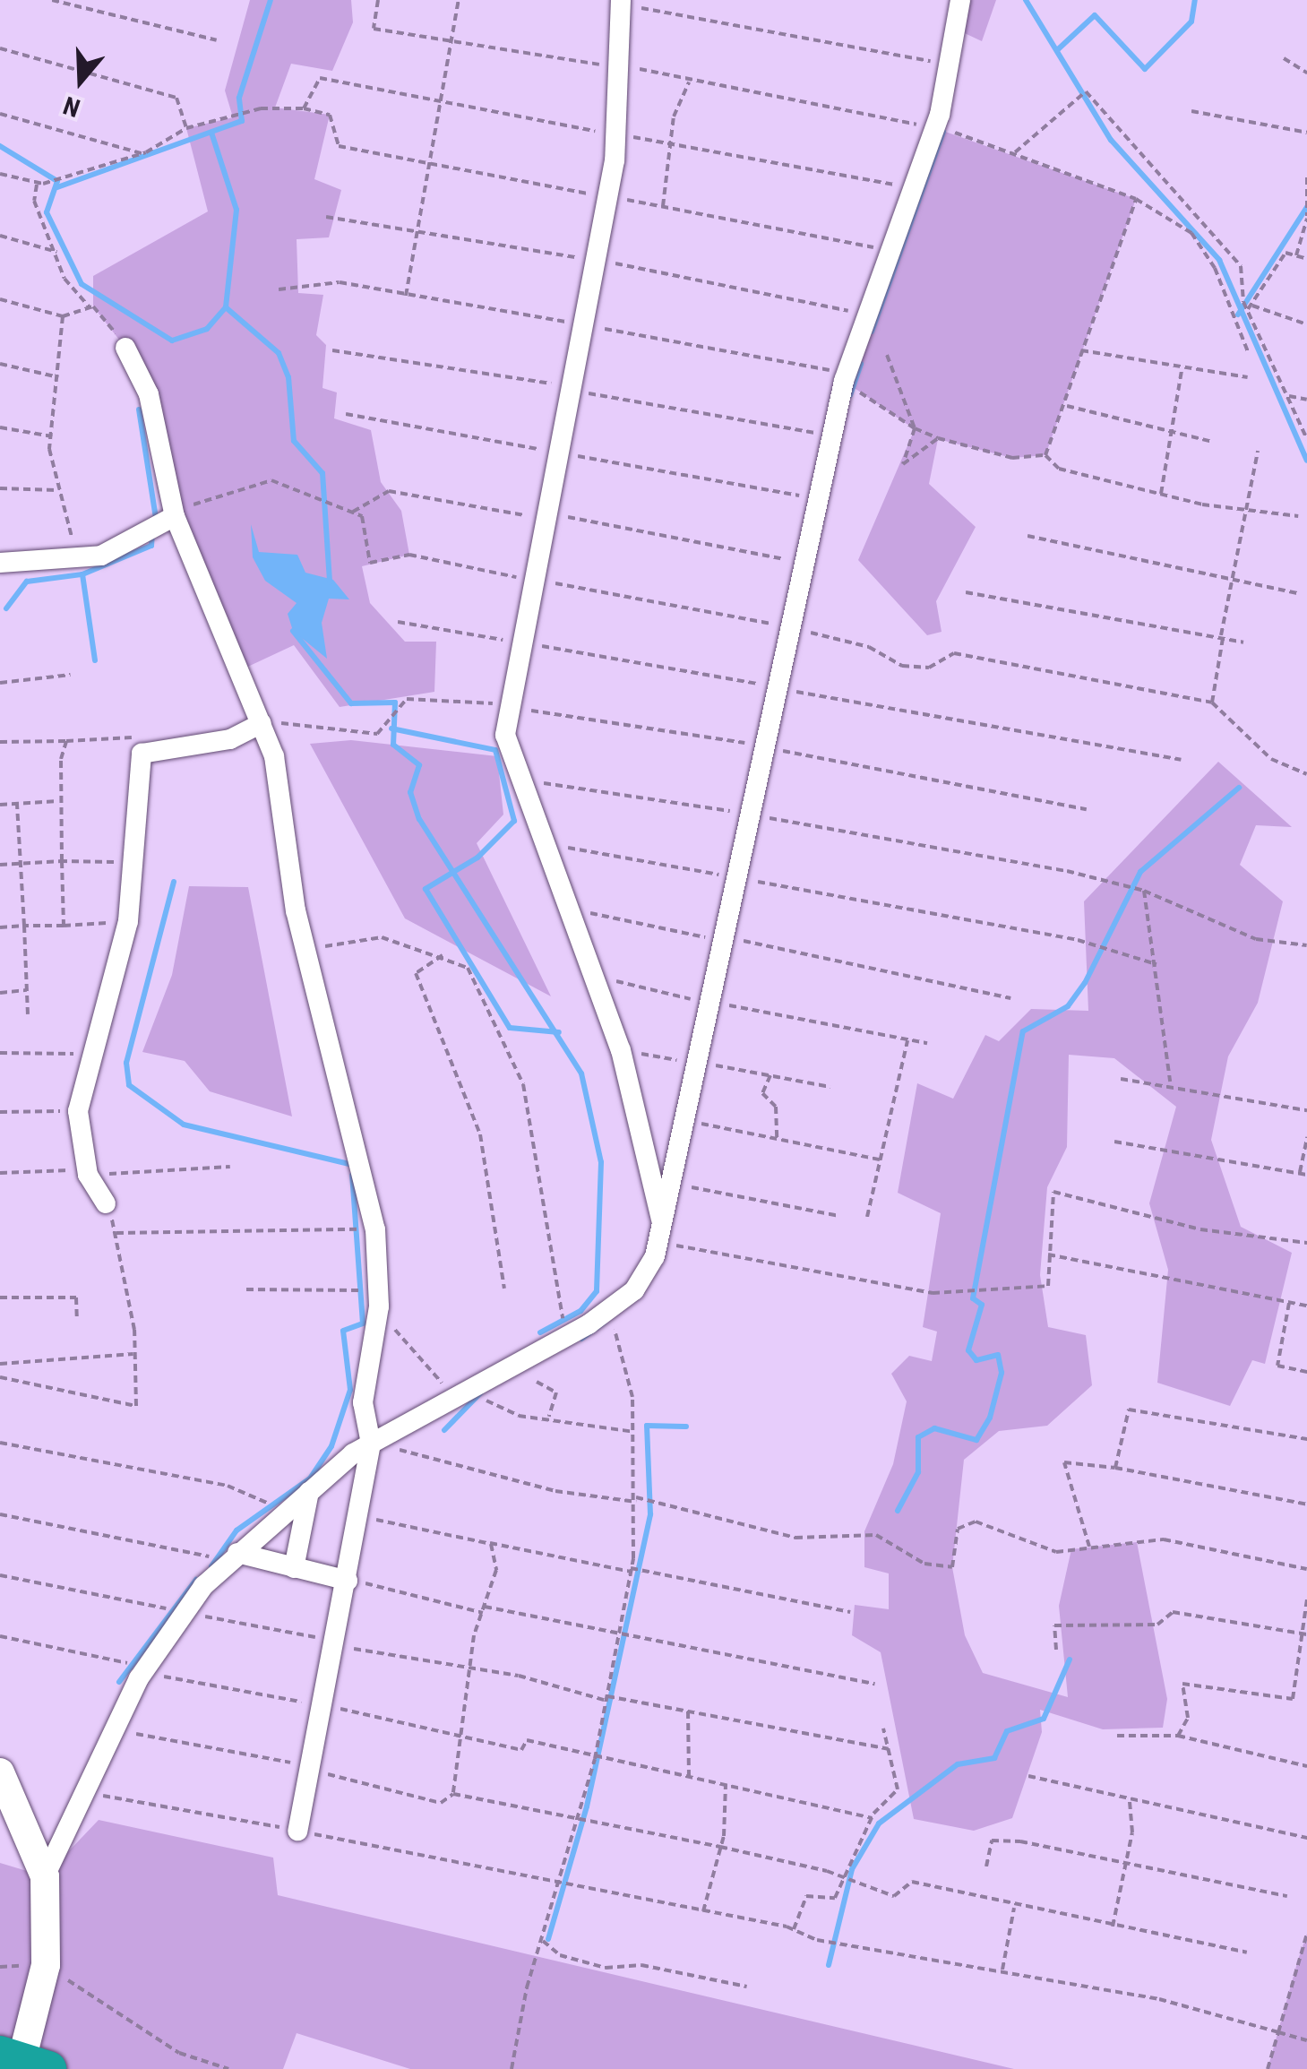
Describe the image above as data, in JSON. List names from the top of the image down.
{
  "north": "bottom"
}
